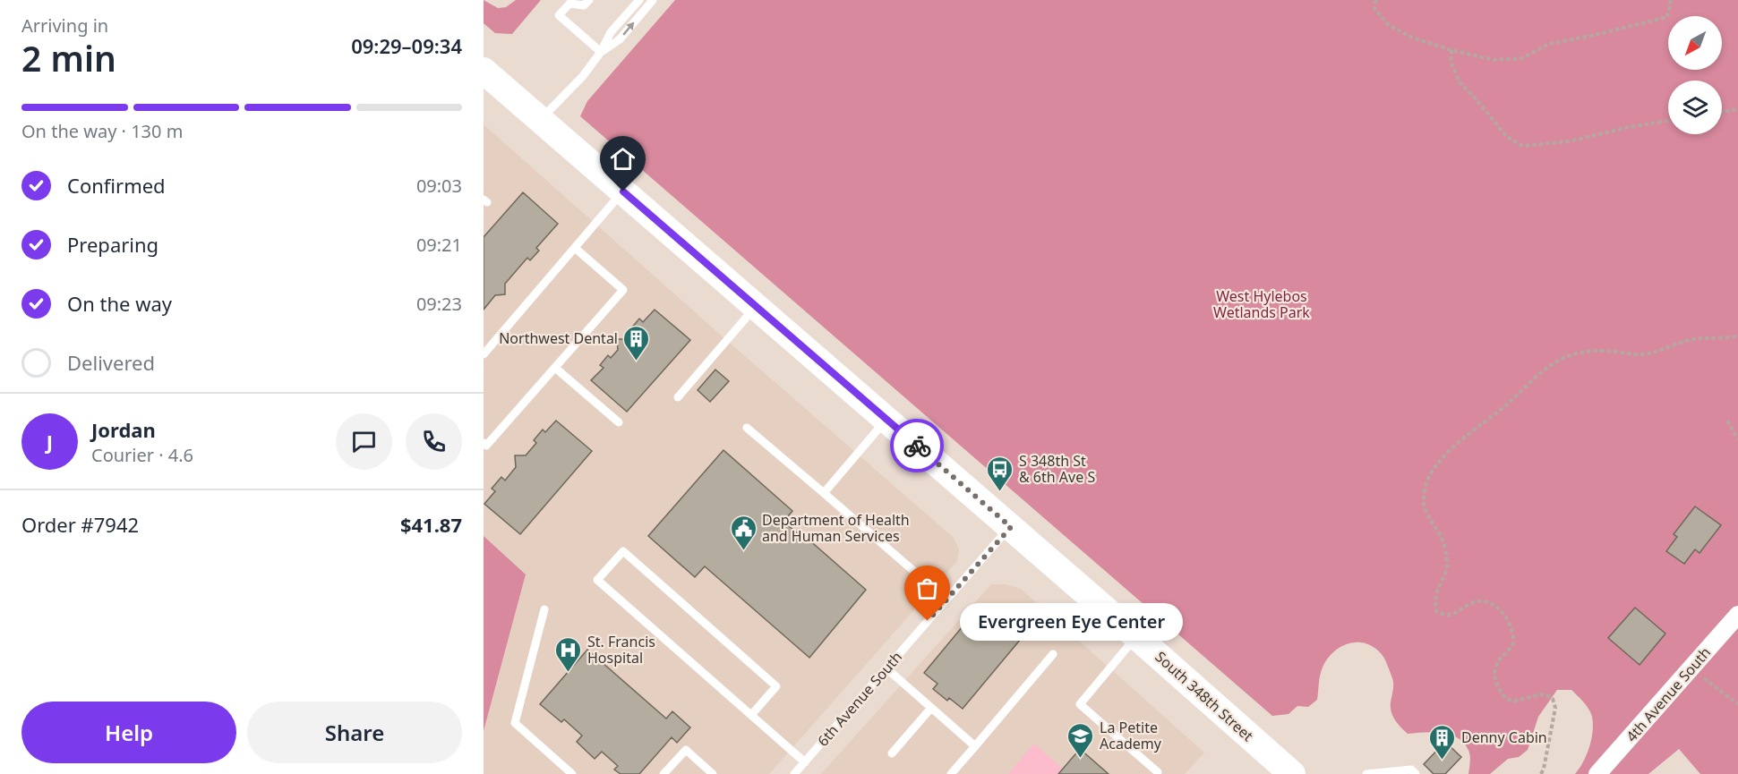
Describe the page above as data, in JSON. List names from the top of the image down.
{
  "streets": {
    "main road": ["South 348th Street"],
    "street": ["4th Avenue South"],
    "lane": ["6th Avenue South"]
  },
  "crossings": [
    ["South 348th Street", "6th Avenue South"]
  ],
  "parks": ["West Hylebos Wetlands Park"],
  "places": {
    "building": ["Northwest Dental", "Denny Cabin"],
    "bus stop": ["S 348th St & 6th Ave S"],
    "public building": ["Department of Health and Human Services"],
    "other": ["Evergreen Eye Center"],
    "hospital": ["St. Francis Hospital"],
    "school or university": ["La Petite Academy"]
  },
  "north": "bottom left",
  "page": {
    "heading": ["2 min", "Arriving in", "09:29–09:34"],
    "panel": [
      "Jordan",
      "Courier · 4.6",
      "Order #7942",
      "$41.87"
    ],
    "bar": "On the way · 130 m",
    "list": [
      ["Confirmed", "09:03"],
      ["Preparing", "09:21"],
      ["On the way", "09:23"],
      "Delivered"
    ],
    "round": "J",
    "bubble": "Evergreen Eye Center",
    "buttons": ["Help", "Share"]
  }
}
